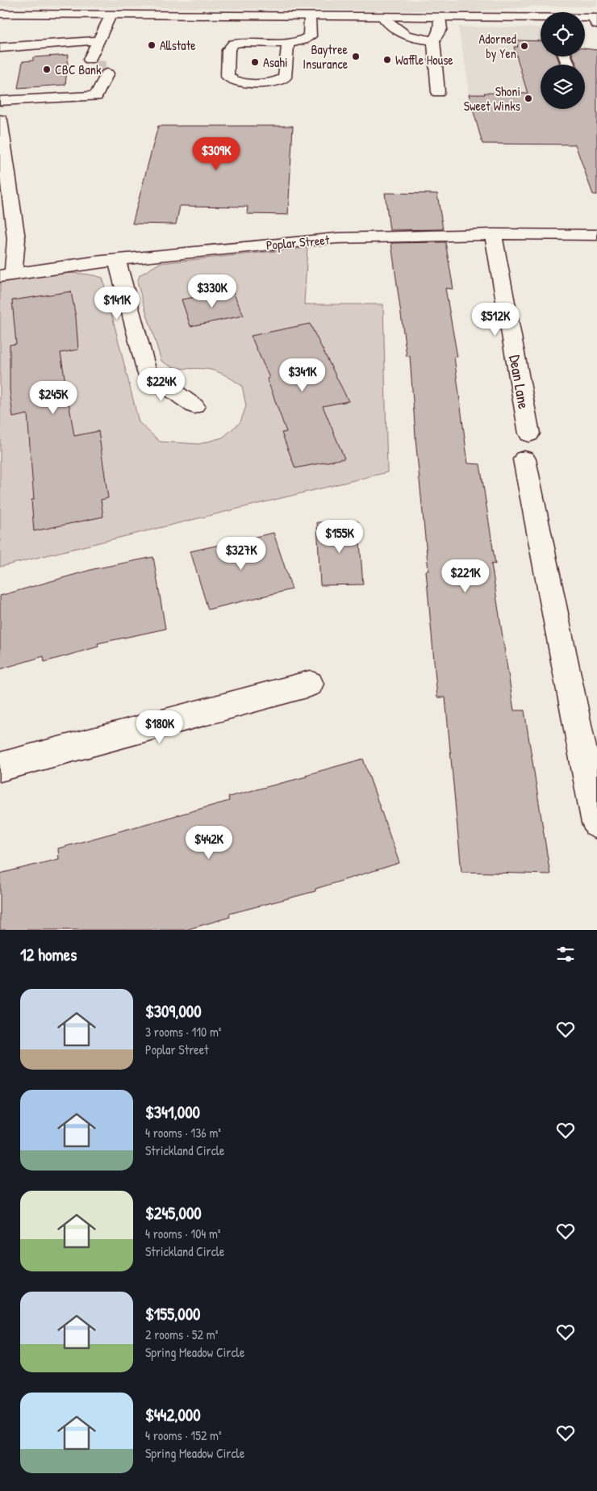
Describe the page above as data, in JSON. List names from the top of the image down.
{
  "streets": {
    "street": ["Poplar Street", "Dean Lane"]
  },
  "crossings": [
    ["Poplar Street", "Dean Lane"]
  ],
  "places": [
    "Allstate",
    "Adorned by Yen",
    "Baytree Insurance",
    "Waffle House",
    "Asahi",
    "CBC Bank",
    "Shoni Sweet Winks"
  ],
  "page": {
    "price": [
      "$309K",
      "$330K",
      "$141K",
      "$512K",
      "$341K",
      "$224K",
      "$245K",
      "$155K",
      "$327K",
      "$221K",
      "$180K",
      "$442K"
    ],
    "heading": "12 homes",
    "list": [
      {
        "name": "$309,000",
        "note": "3 rooms · 110 m² · Poplar Street"
      },
      {
        "name": "$341,000",
        "note": "4 rooms · 136 m² · Strickland Circle"
      },
      {
        "name": "$245,000",
        "note": "4 rooms · 104 m² · Strickland Circle"
      },
      {
        "name": "$155,000",
        "note": "2 rooms · 52 m² · Spring Meadow Circle"
      },
      {
        "name": "$442,000",
        "note": "4 rooms · 152 m² · Spring Meadow Circle"
      }
    ]
  }
}
